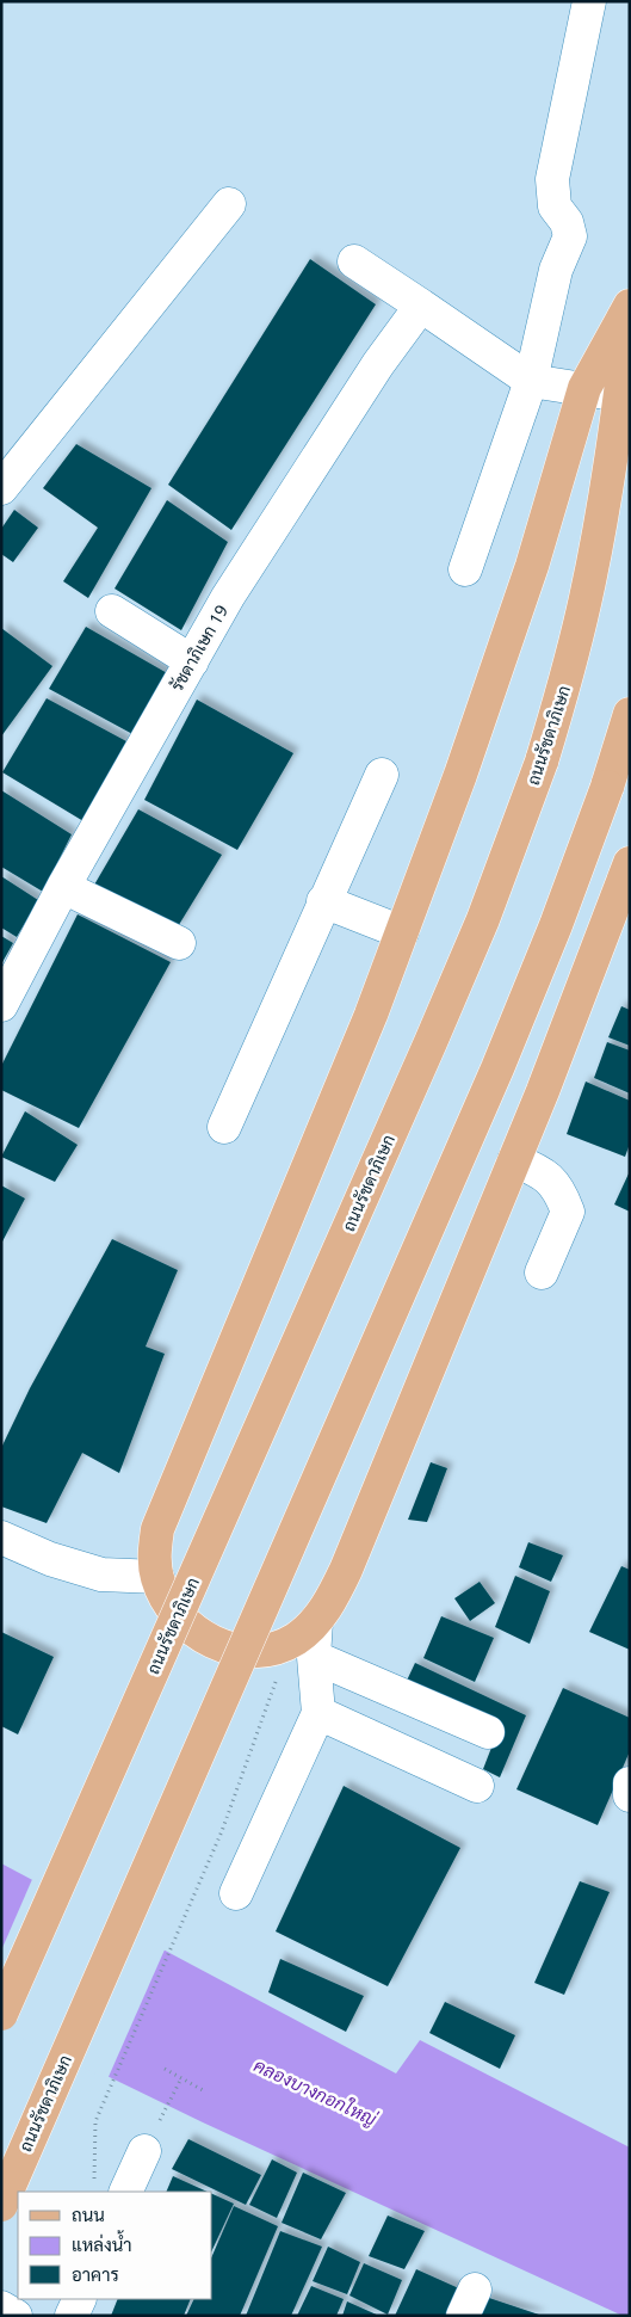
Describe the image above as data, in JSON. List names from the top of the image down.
{
  "streets": {
    "main road": ["ถนนรัชดาภิเษก"],
    "street": ["รัชดาภิเษก 19"]
  },
  "water": ["คลองบางกอกใหญ่"],
  "legend": ["ถนน", "แหล่งน้ำ", "อาคาร"]
}
